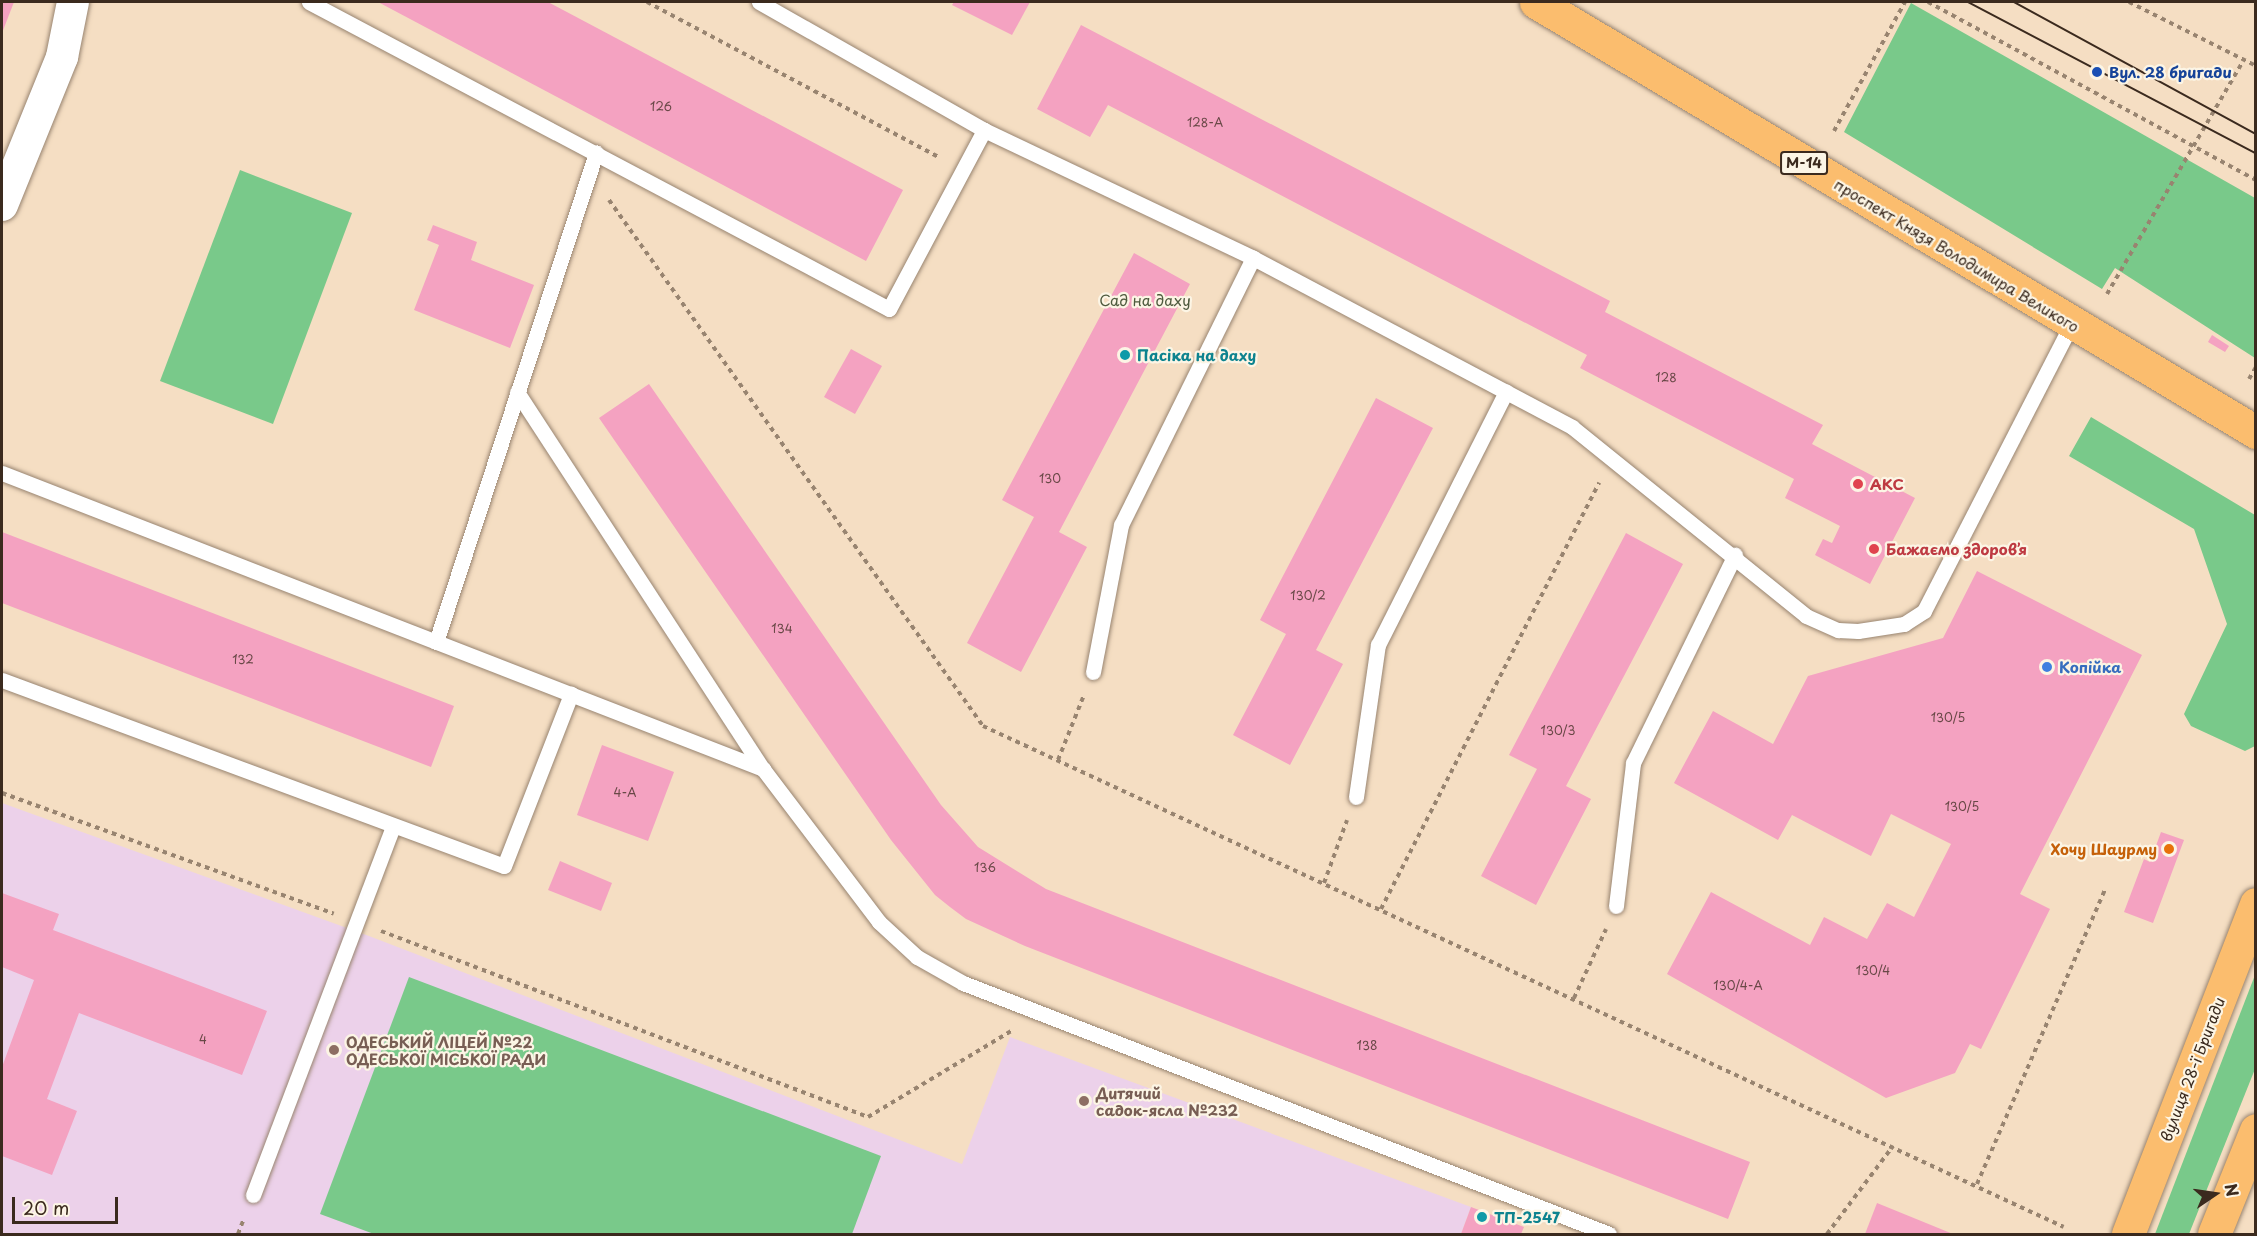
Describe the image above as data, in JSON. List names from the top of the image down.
{
  "streets": {
    "main road": ["М-14", "проспект Князя Володимира Великого", "вулиця 28-ї Бригади"]
  },
  "parks": ["Сад на даху"],
  "places": [
    "Вул. 28 бригади",
    "Пасіка на даху",
    "АКС",
    "Бажаємо здоровʼя",
    "Копійка",
    "Хочу Шаурму",
    "ОДЕСЬКИЙ ЛІЦЕЙ №22 ОДЕСЬКОЇ МІСЬКОЇ РАДИ",
    "Дитячий садок-ясла №232",
    "ТП-2547"
  ],
  "house_numbers": [
    "126",
    "128-А",
    "128",
    "130",
    "130/2",
    "134",
    "132",
    "130/5",
    "130/3",
    "4-А",
    "130/5",
    "136",
    "130/4",
    "130/4-А",
    "4",
    "138"
  ],
  "scale_bar": "20 m",
  "north": "right"
}
